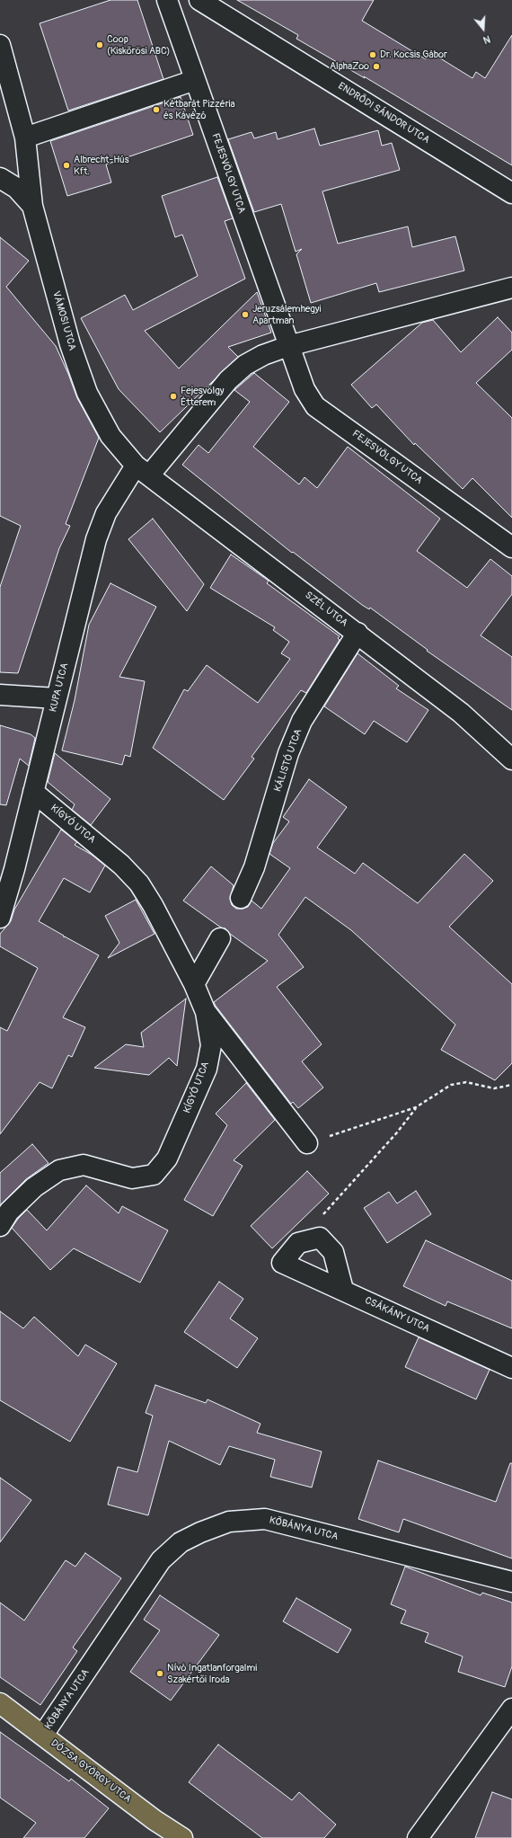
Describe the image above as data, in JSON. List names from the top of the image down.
{
  "streets": {
    "main road": ["DÓZSA GYÖRGY UTCA"],
    "street": [
      "ENDRŐDI SÁNDOR UTCA",
      "FEJESVÖLGY UTCA",
      "VÁMOSI UTCA",
      "SZÉL UTCA",
      "KUPA UTCA",
      "KÁLISTÓ UTCA",
      "KÍGYÓ UTCA",
      "CSÁKÁNY UTCA",
      "KŐBÁNYA UTCA"
    ]
  },
  "crossings": [
    ["VÁMOSI UTCA", "SZÉL UTCA"],
    ["VÁMOSI UTCA", "KUPA UTCA"],
    ["SZÉL UTCA", "KUPA UTCA"],
    ["SZÉL UTCA", "KÁLISTÓ UTCA"],
    ["KUPA UTCA", "KÍGYÓ UTCA"],
    ["KŐBÁNYA UTCA", "DÓZSA GYÖRGY UTCA"]
  ],
  "places": [
    "Coop (Kiskőrösi ABC)",
    "Dr. Kocsis Gábor",
    "AlphaZoo",
    "Kétbarát Pizzéria és Kávézó",
    "Albrecht-Hús Kft.",
    "Jeruzsálemhegyi Apartman",
    "Fejesvölgy Étterem",
    "Nívó Ingatlanforgalmi Szakértői Iroda"
  ],
  "north": "bottom"
}
